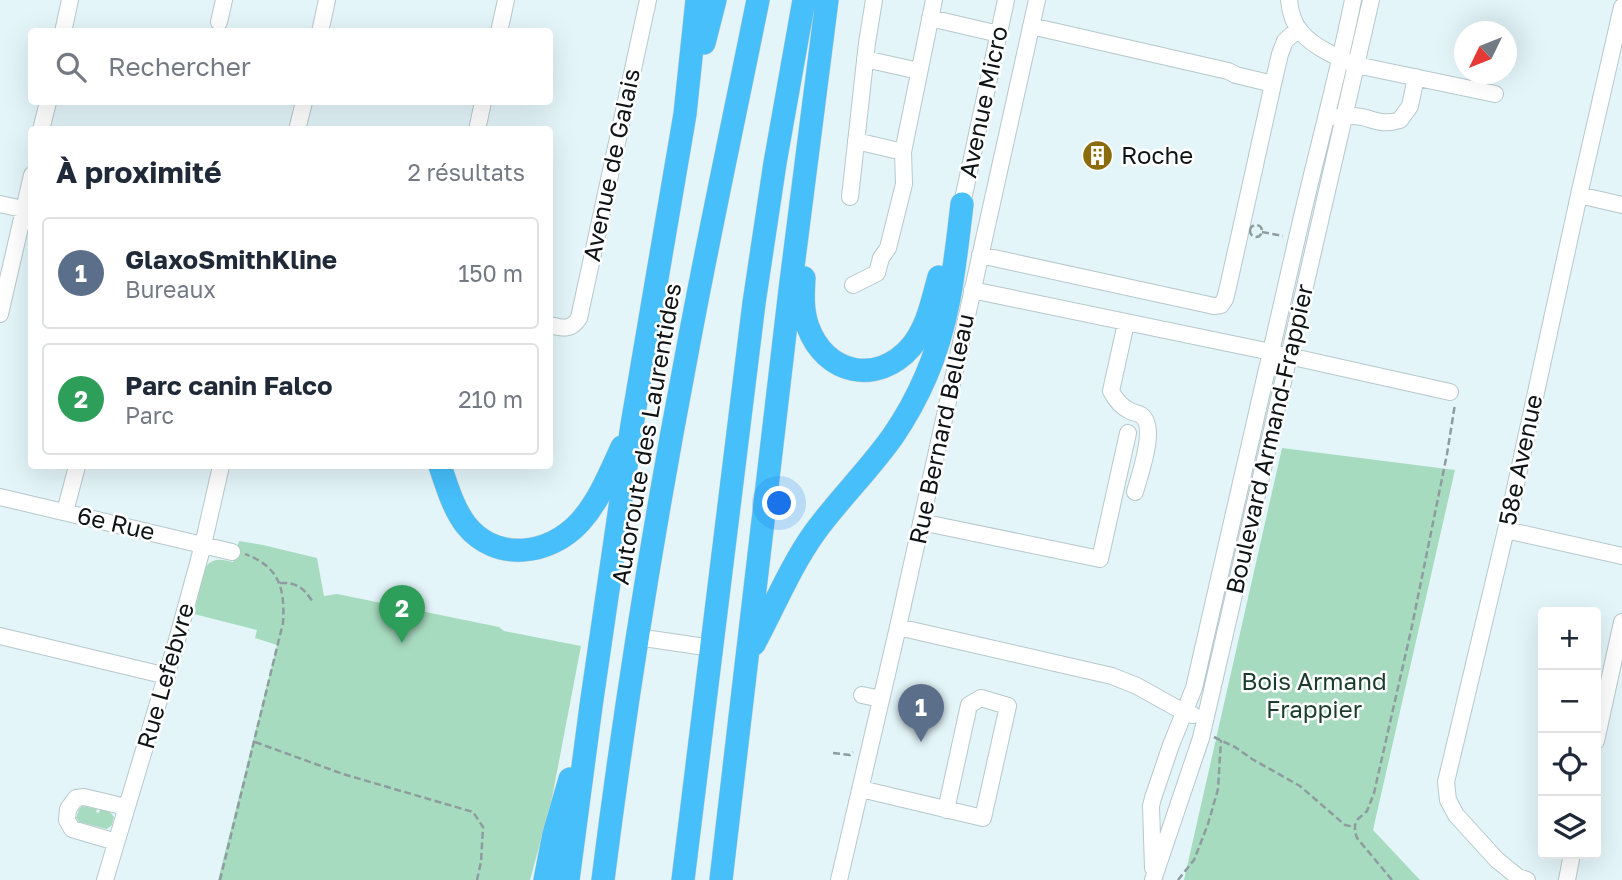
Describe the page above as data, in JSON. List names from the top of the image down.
{
  "streets": {
    "highway": ["Autoroute des Laurentides"],
    "street": [
      "Avenue Micro",
      "Avenue de Galais",
      "Rue Bernard Belleau",
      "Boulevard Armand-Frappier",
      "58e Avenue",
      "6e Rue",
      "Rue Lefebvre"
    ]
  },
  "crossings": [
    ["Rue Bernard Belleau", "Boulevard Armand-Frappier"],
    ["6e Rue", "Rue Lefebvre"]
  ],
  "parks": ["Bois Armand Frappier"],
  "places": {
    "building": ["Roche"]
  },
  "north": "bottom left",
  "page": {
    "search": "Rechercher",
    "heading": ["À proximité", "2 résultats"],
    "list": [
      {
        "mark": "1",
        "name": "GlaxoSmithKline",
        "note": "Bureaux",
        "value": "150 m"
      },
      {
        "mark": "2",
        "name": "Parc canin Falco",
        "note": "Parc",
        "value": "210 m"
      }
    ],
    "pins": ["2", "1"],
    "map_buttons": ["+", "−"]
  }
}
